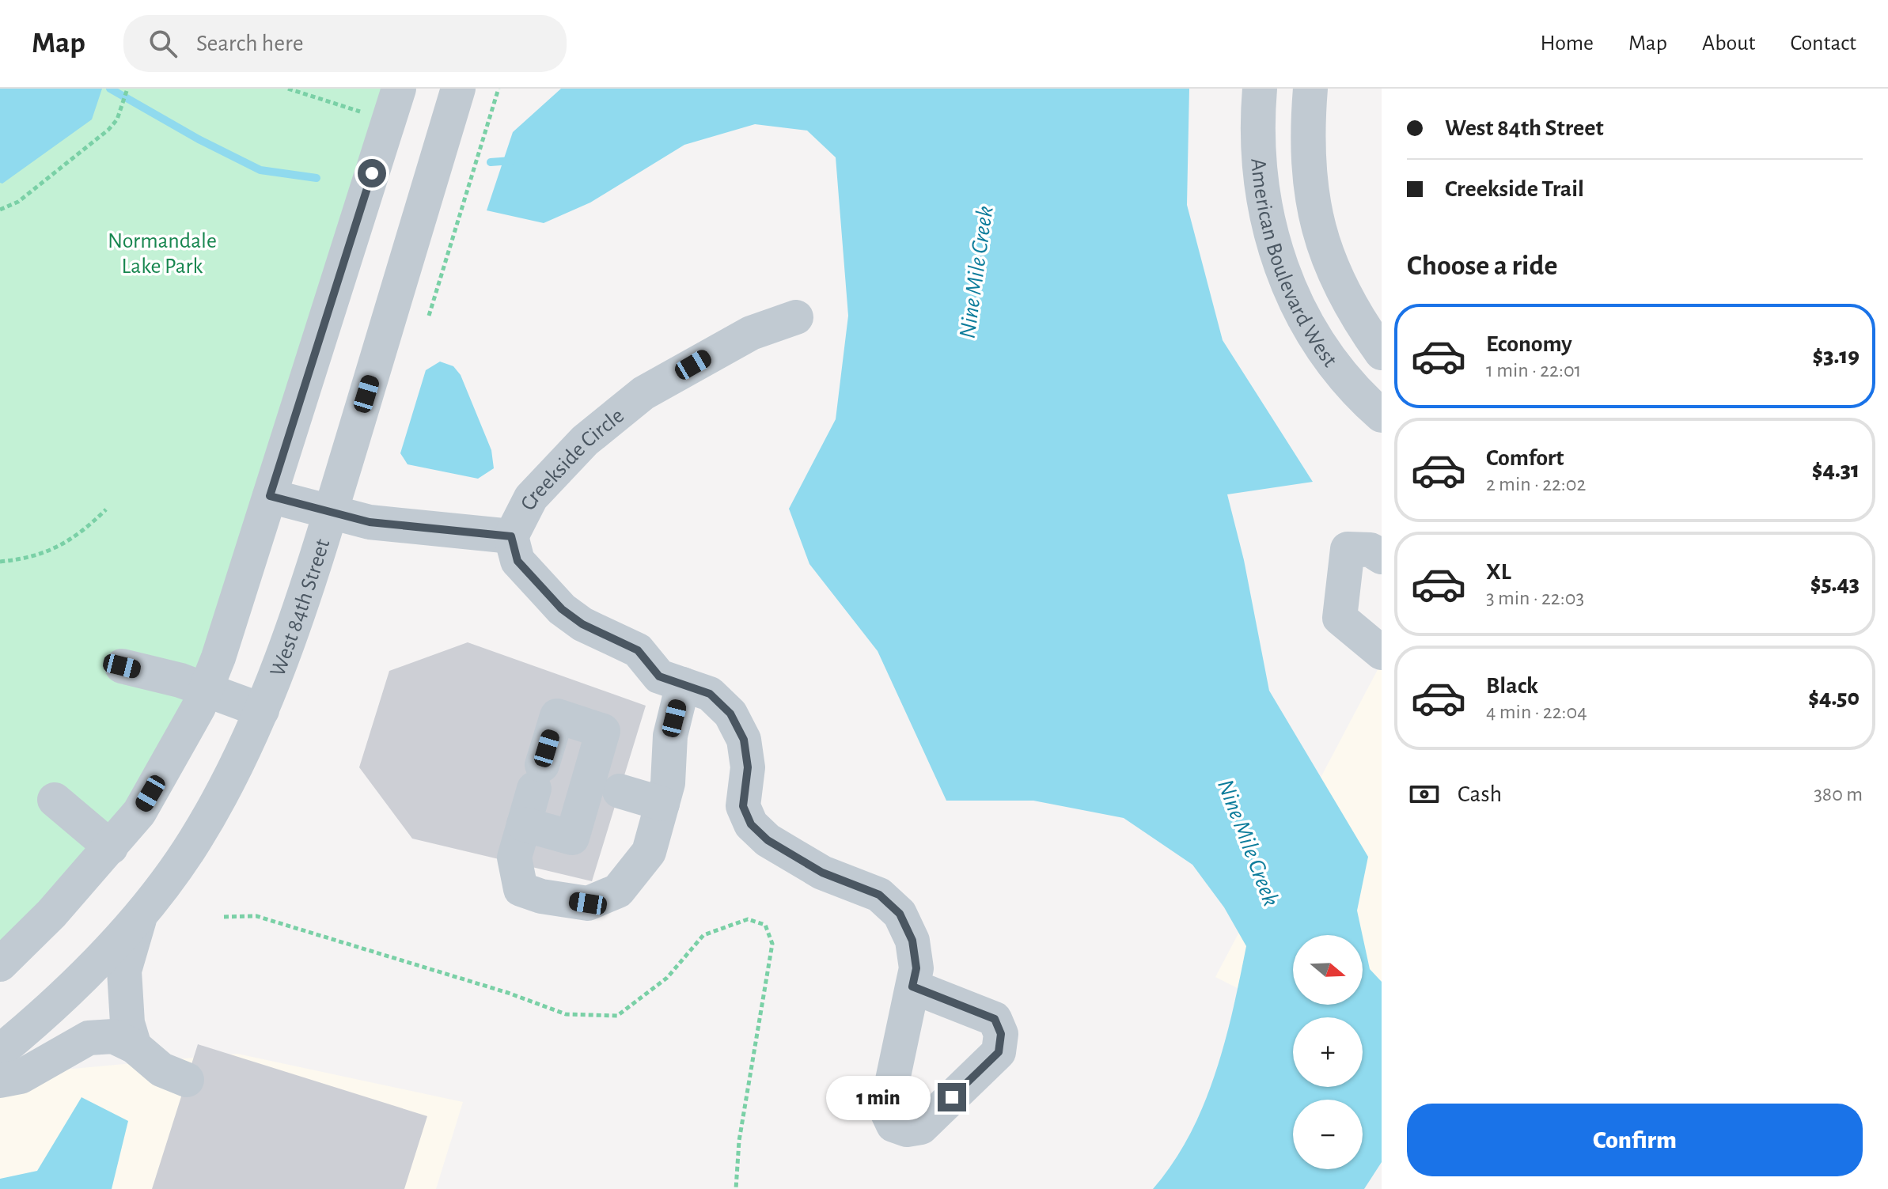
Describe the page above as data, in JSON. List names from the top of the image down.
{
  "streets": {
    "street": ["American Boulevard West", "Creekside Circle", "West 84th Street"]
  },
  "crossings": [
    ["Creekside Circle", "West 84th Street"]
  ],
  "water": ["Nine Mile Creek"],
  "parks": ["Normandale Lake Park"],
  "north": "right",
  "page": {
    "header": "Map",
    "search": "Search here",
    "nav": [
      "Home",
      "Map",
      "About",
      "Contact"
    ],
    "banner": ["West 84th Street", "Creekside Trail"],
    "heading": "Choose a ride",
    "list": [
      {
        "name": "Economy",
        "note": "1 min · 22:01",
        "value": "$3.19"
      },
      {
        "name": "Comfort",
        "note": "2 min · 22:02",
        "value": "$4.31"
      },
      {
        "name": "XL",
        "note": "3 min · 22:03",
        "value": "$5.43"
      },
      {
        "name": "Black",
        "note": "4 min · 22:04",
        "value": "$4.50"
      }
    ],
    "pay": ["Cash", "380 m"],
    "map_buttons": ["+", "−"],
    "bubble": "1 min",
    "buttons": "Confirm"
  }
}
